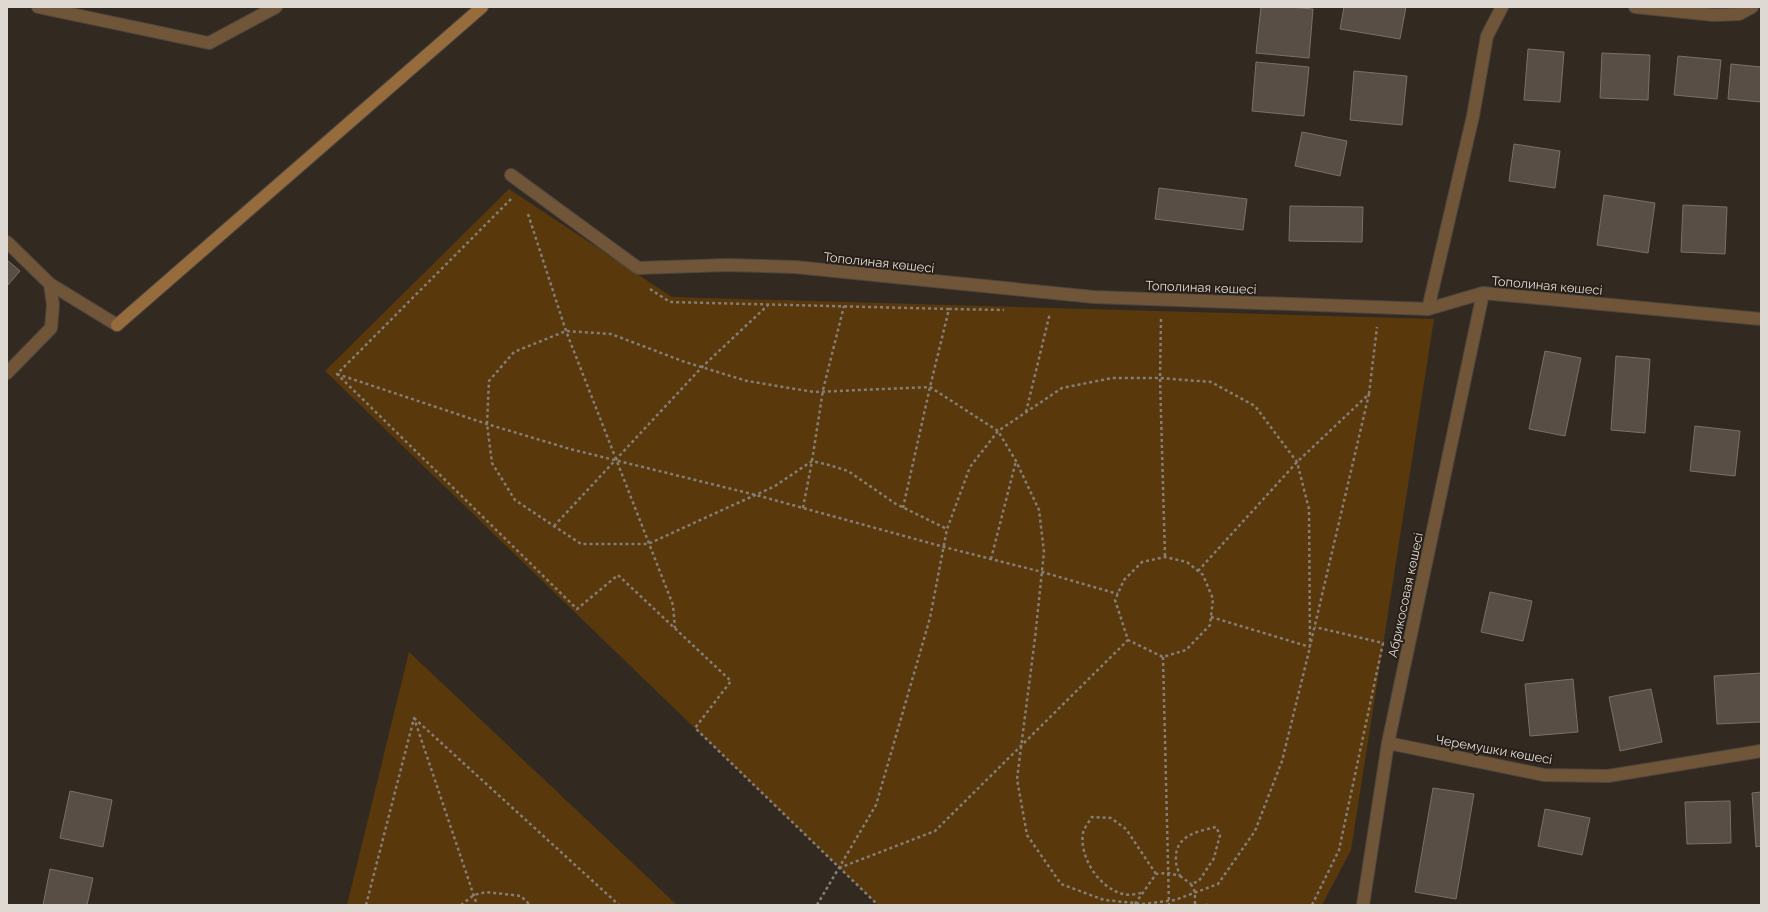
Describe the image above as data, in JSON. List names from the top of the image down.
{
  "streets": {
    "street": ["Тополиная көшесі", "Абрикосовая көшесі", "Черемушки көшесі"]
  },
  "crossings": [
    ["Тополиная көшесі", "Абрикосовая көшесі"],
    ["Абрикосовая көшесі", "Черемушки көшесі"]
  ]
}
